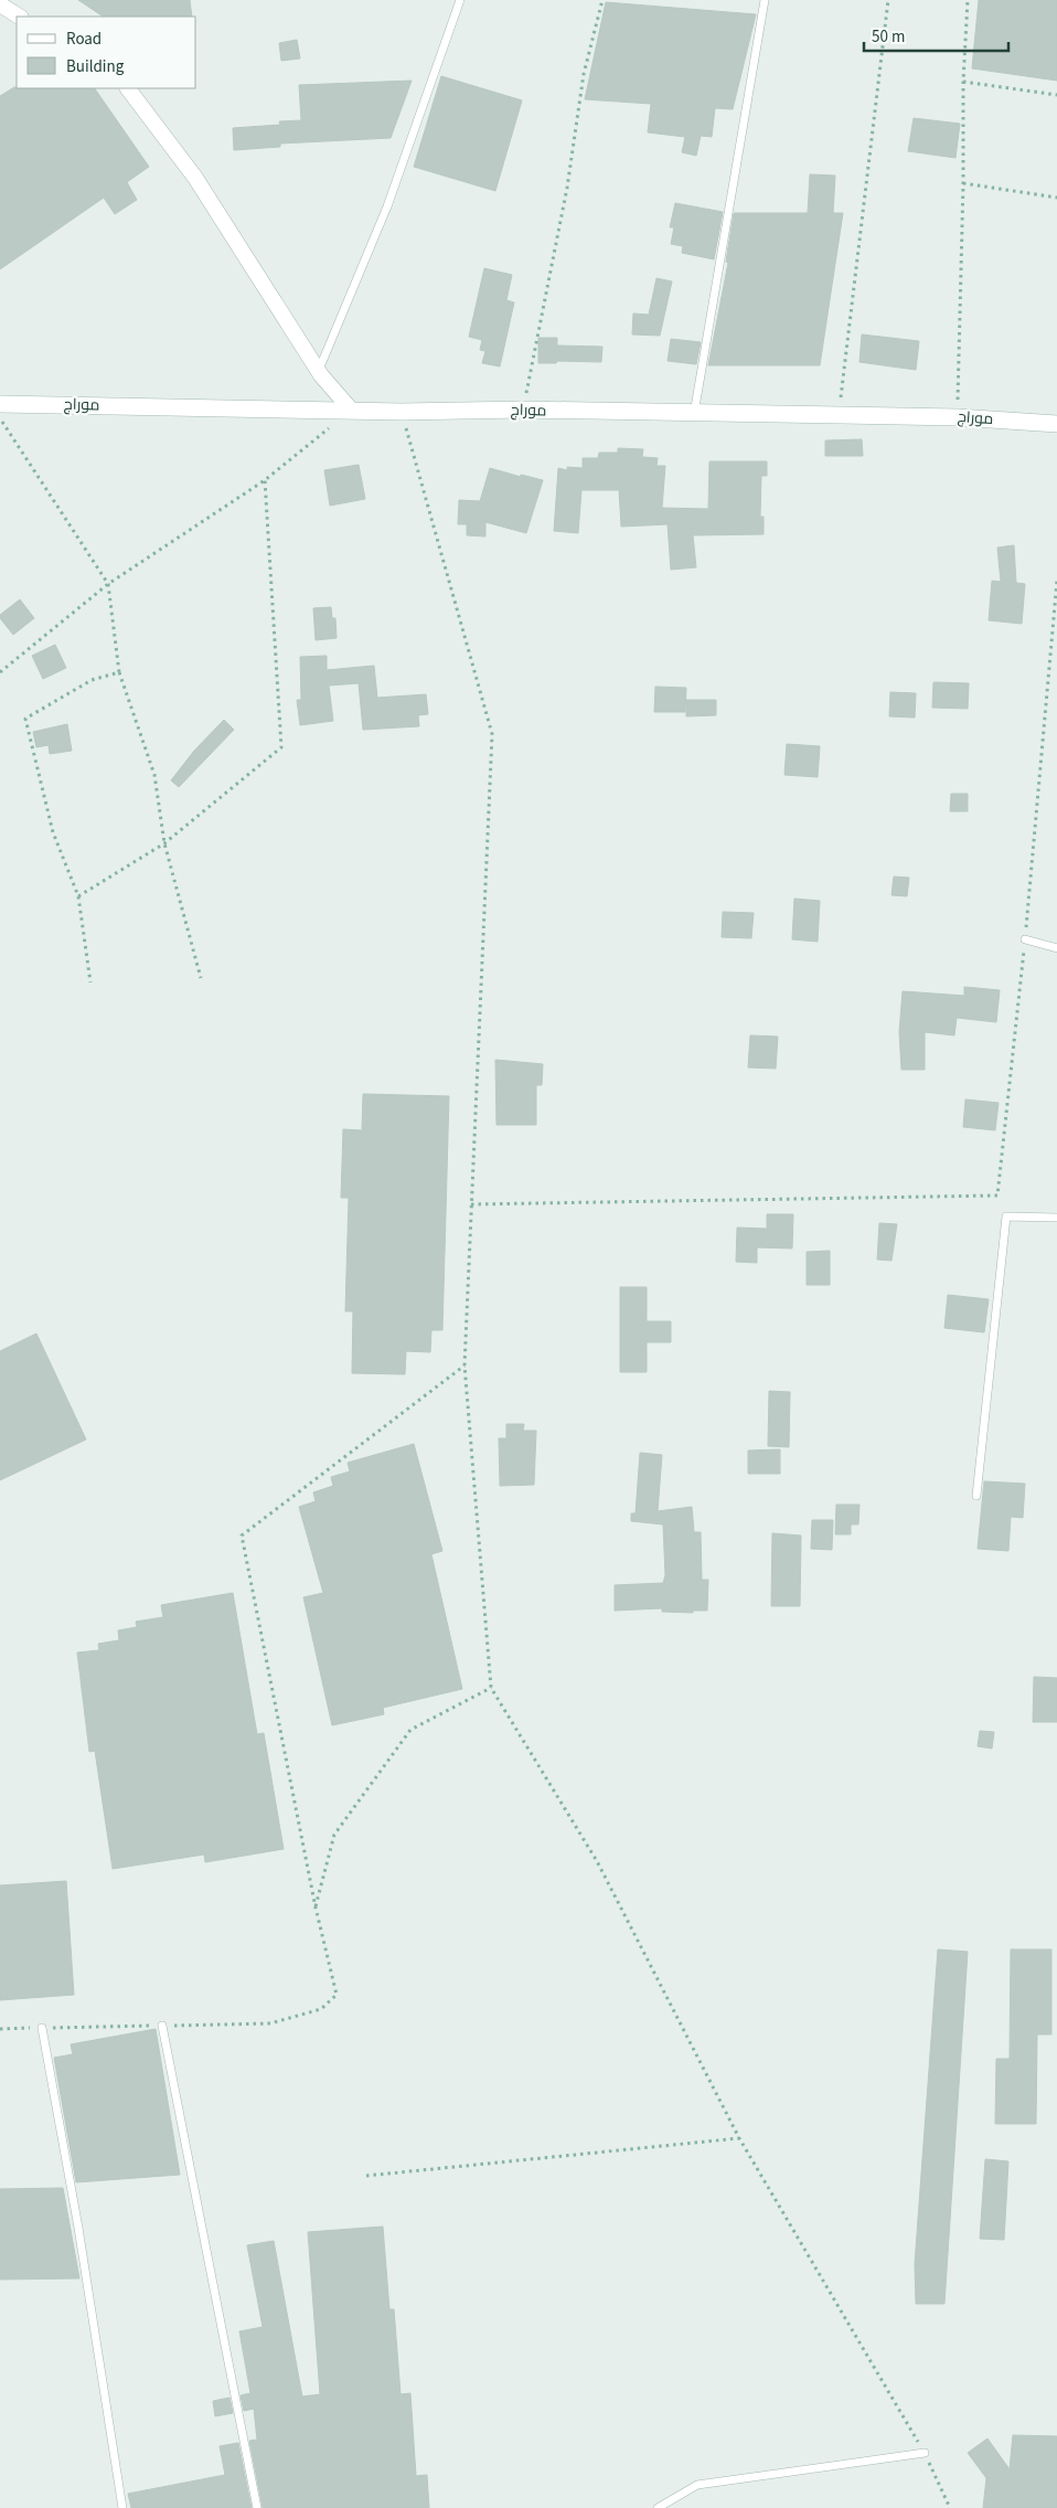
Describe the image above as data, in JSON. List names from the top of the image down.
{
  "streets": {
    "main road": ["موراج"]
  },
  "legend": ["Road", "Building"],
  "scale_bar": "50 m"
}
